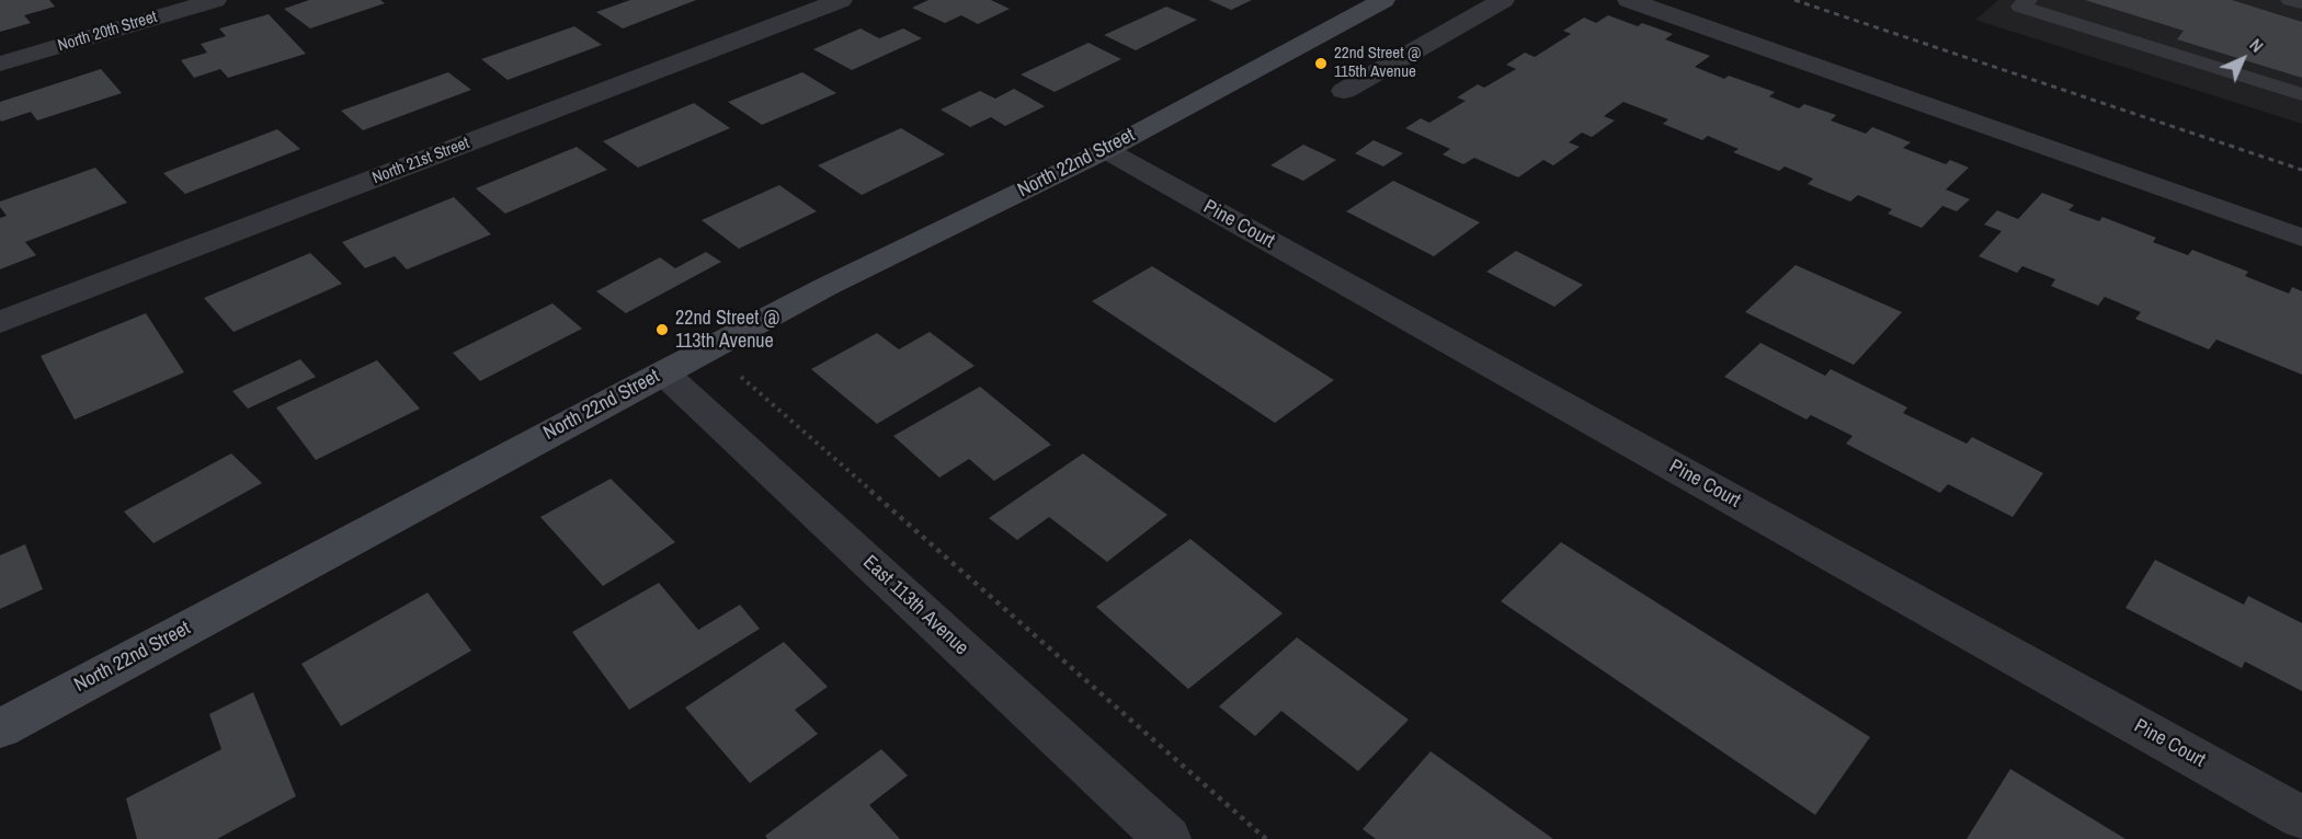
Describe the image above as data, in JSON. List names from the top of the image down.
{
  "streets": {
    "street": [
      "North 20th Street",
      "North 21st Street",
      "North 22nd Street",
      "Pine Court",
      "East 113th Avenue"
    ]
  },
  "crossings": [
    ["North 22nd Street", "Pine Court"],
    ["North 22nd Street", "East 113th Avenue"]
  ],
  "places": ["22nd Street @ 115th Avenue", "22nd Street @ 113th Avenue"],
  "north": "top right"
}
